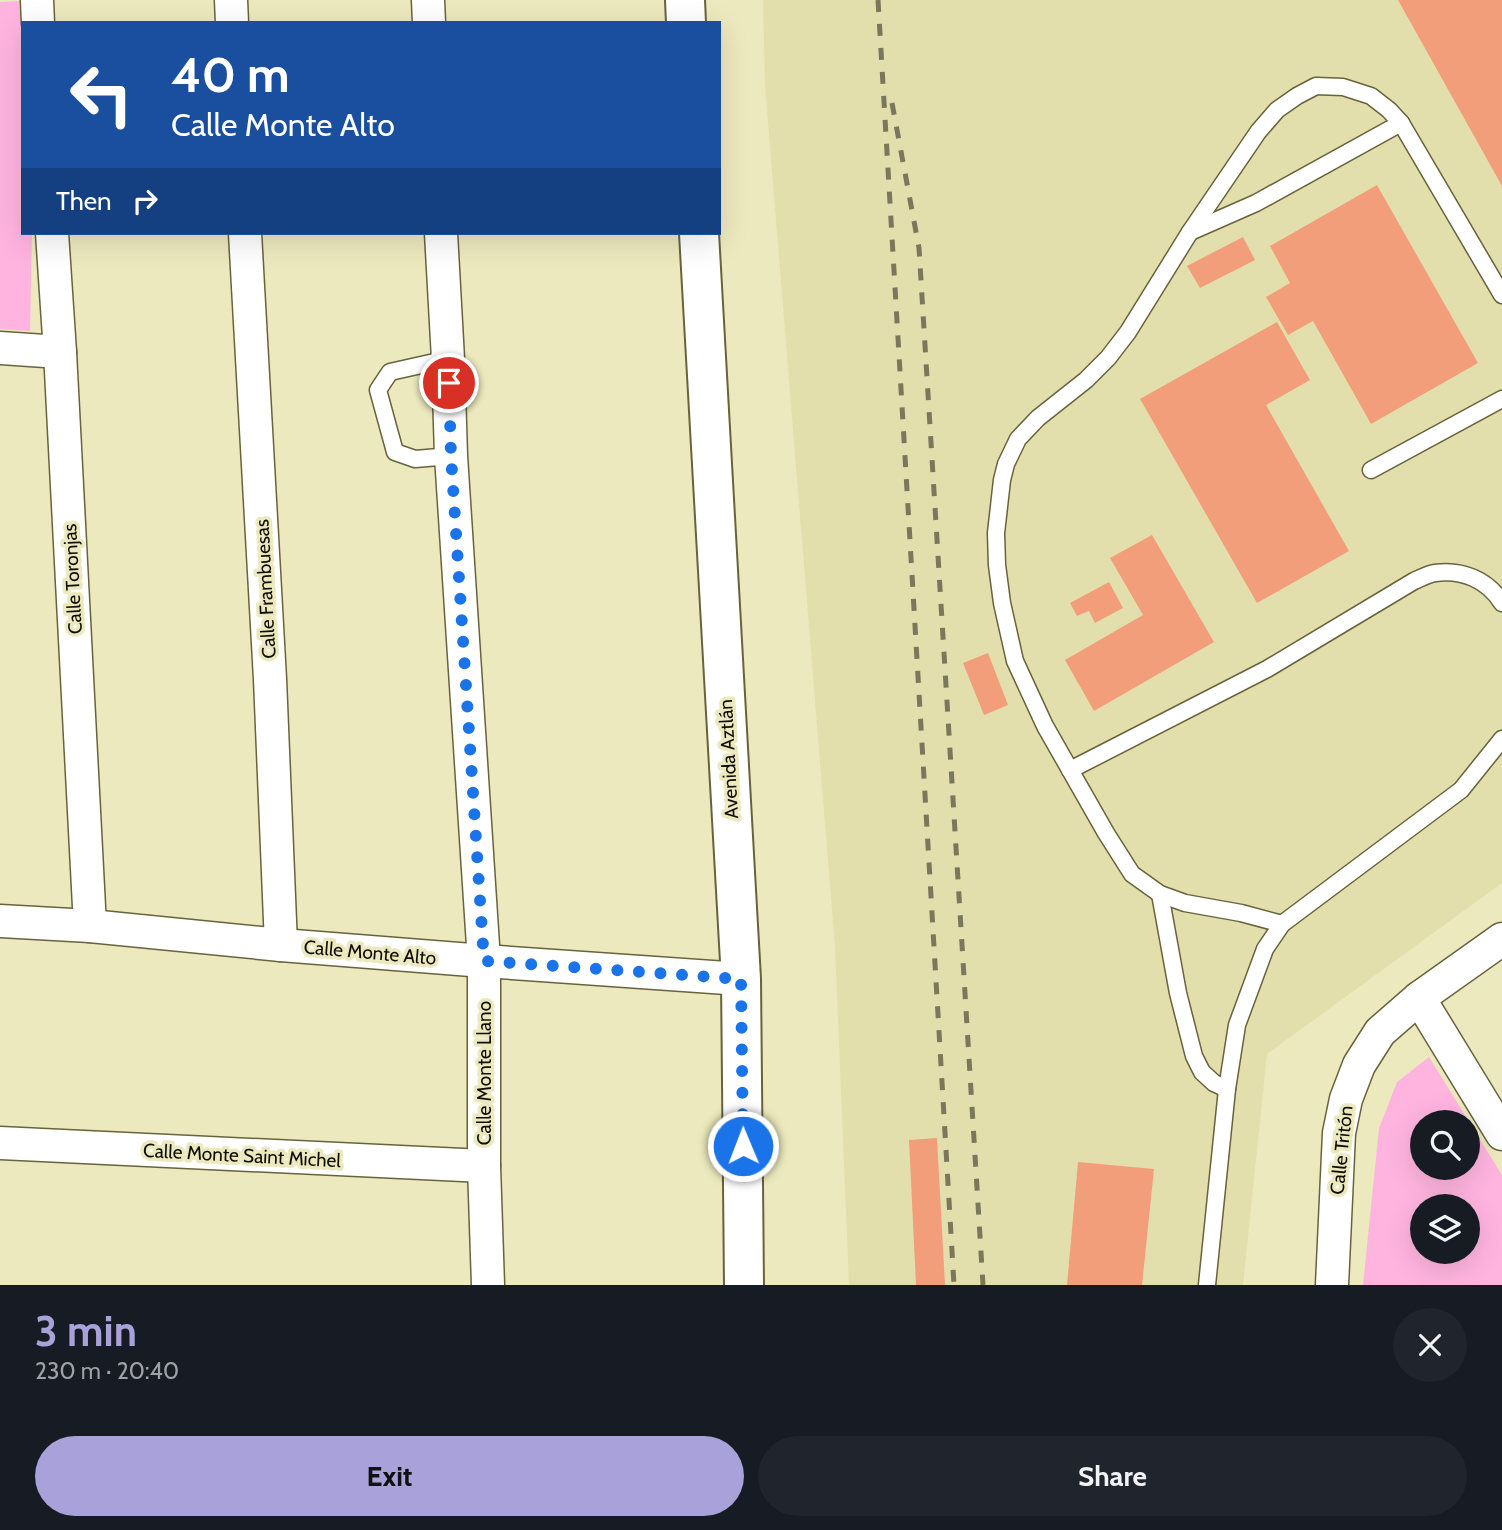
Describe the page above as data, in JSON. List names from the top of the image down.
{
  "streets": {
    "main road": ["Avenida Aztlán"],
    "street": [
      "Calle Toronjas",
      "Calle Frambuesas",
      "Calle Monte Alto",
      "Calle Monte Llano",
      "Calle Tritón",
      "Calle Monte Saint Michel"
    ]
  },
  "crossings": [
    ["Calle Toronjas", "Calle Monte Alto"],
    ["Calle Frambuesas", "Calle Monte Alto"],
    ["Avenida Aztlán", "Calle Monte Alto"],
    ["Calle Monte Alto", "Calle Monte Llano"],
    ["Calle Monte Llano", "Calle Monte Saint Michel"]
  ],
  "page": {
    "turn": ["40 m", "Calle Monte Alto"],
    "then": "Then",
    "heading": ["3 min", "230 m · 20:40"],
    "buttons": ["Exit", "Share"]
  }
}
